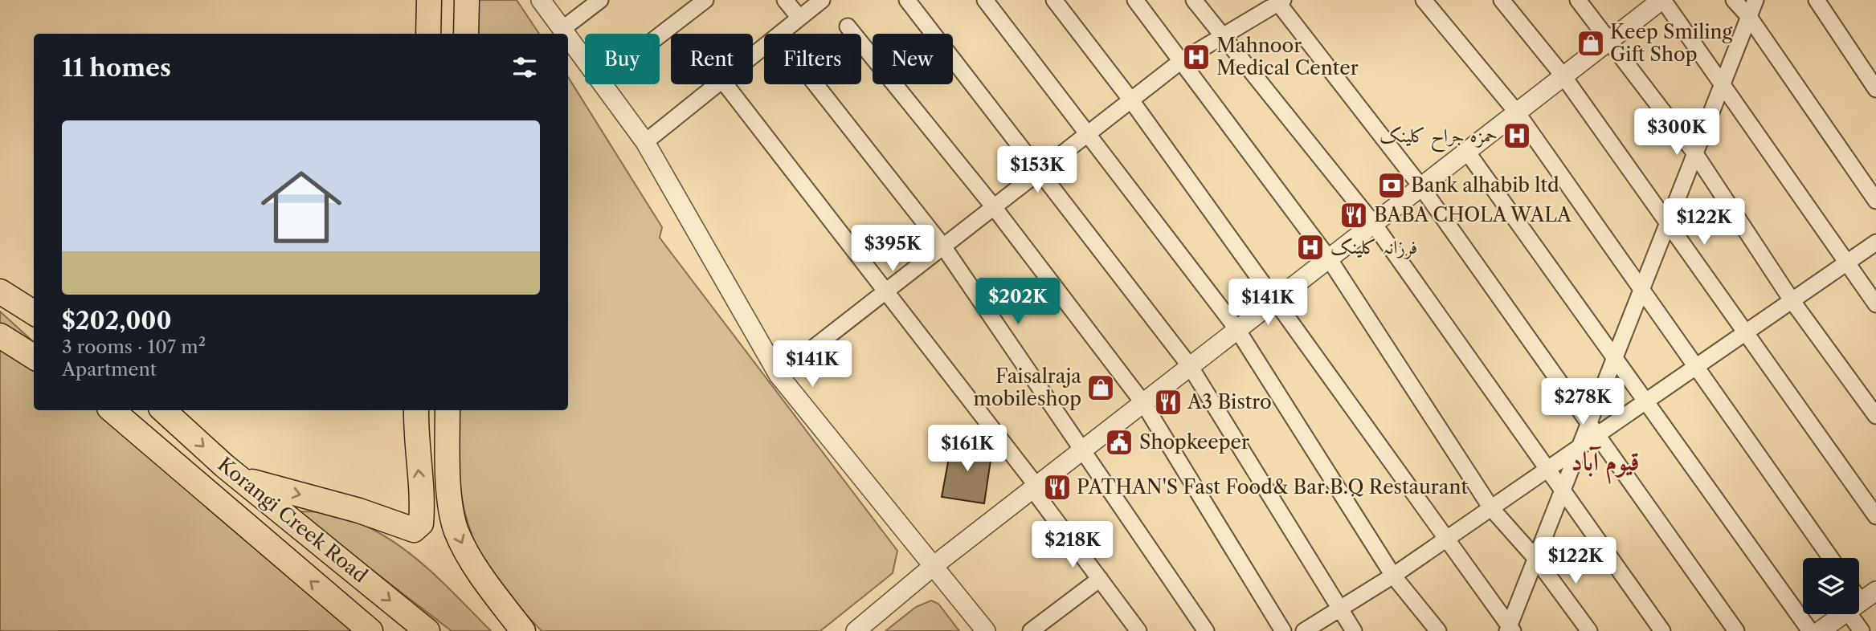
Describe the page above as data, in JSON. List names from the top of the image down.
{
  "streets": {
    "main road": ["Korangi Creek Road"]
  },
  "districts": ["قیوم آباد"],
  "places": {
    "shop": ["Keep Smiling Gift Shop", "Faisalraja mobileshop"],
    "hospital": ["Mahnoor Medical Center", "حمزہ جراح کلینک", "فرزانہ کلینک"],
    "bank": ["Bank alhabib ltd"],
    "restaurant": ["BABA CHOLA WALA", "A3 Bistro", "PATHAN'S Fast Food& Bar.B.Q Restaurant"],
    "public building": ["Shopkeeper"]
  },
  "page": {
    "chip": [
      "Buy",
      "Rent",
      "Filters",
      "New"
    ],
    "heading": "11 homes",
    "list": [
      {
        "name": "$202,000",
        "note": "3 rooms · 107 m² · Apartment"
      }
    ],
    "price": [
      "$300K",
      "$153K",
      "$122K",
      "$395K",
      "$202K",
      "$141K",
      "$141K",
      "$278K",
      "$161K",
      "$218K",
      "$122K"
    ]
  }
}
